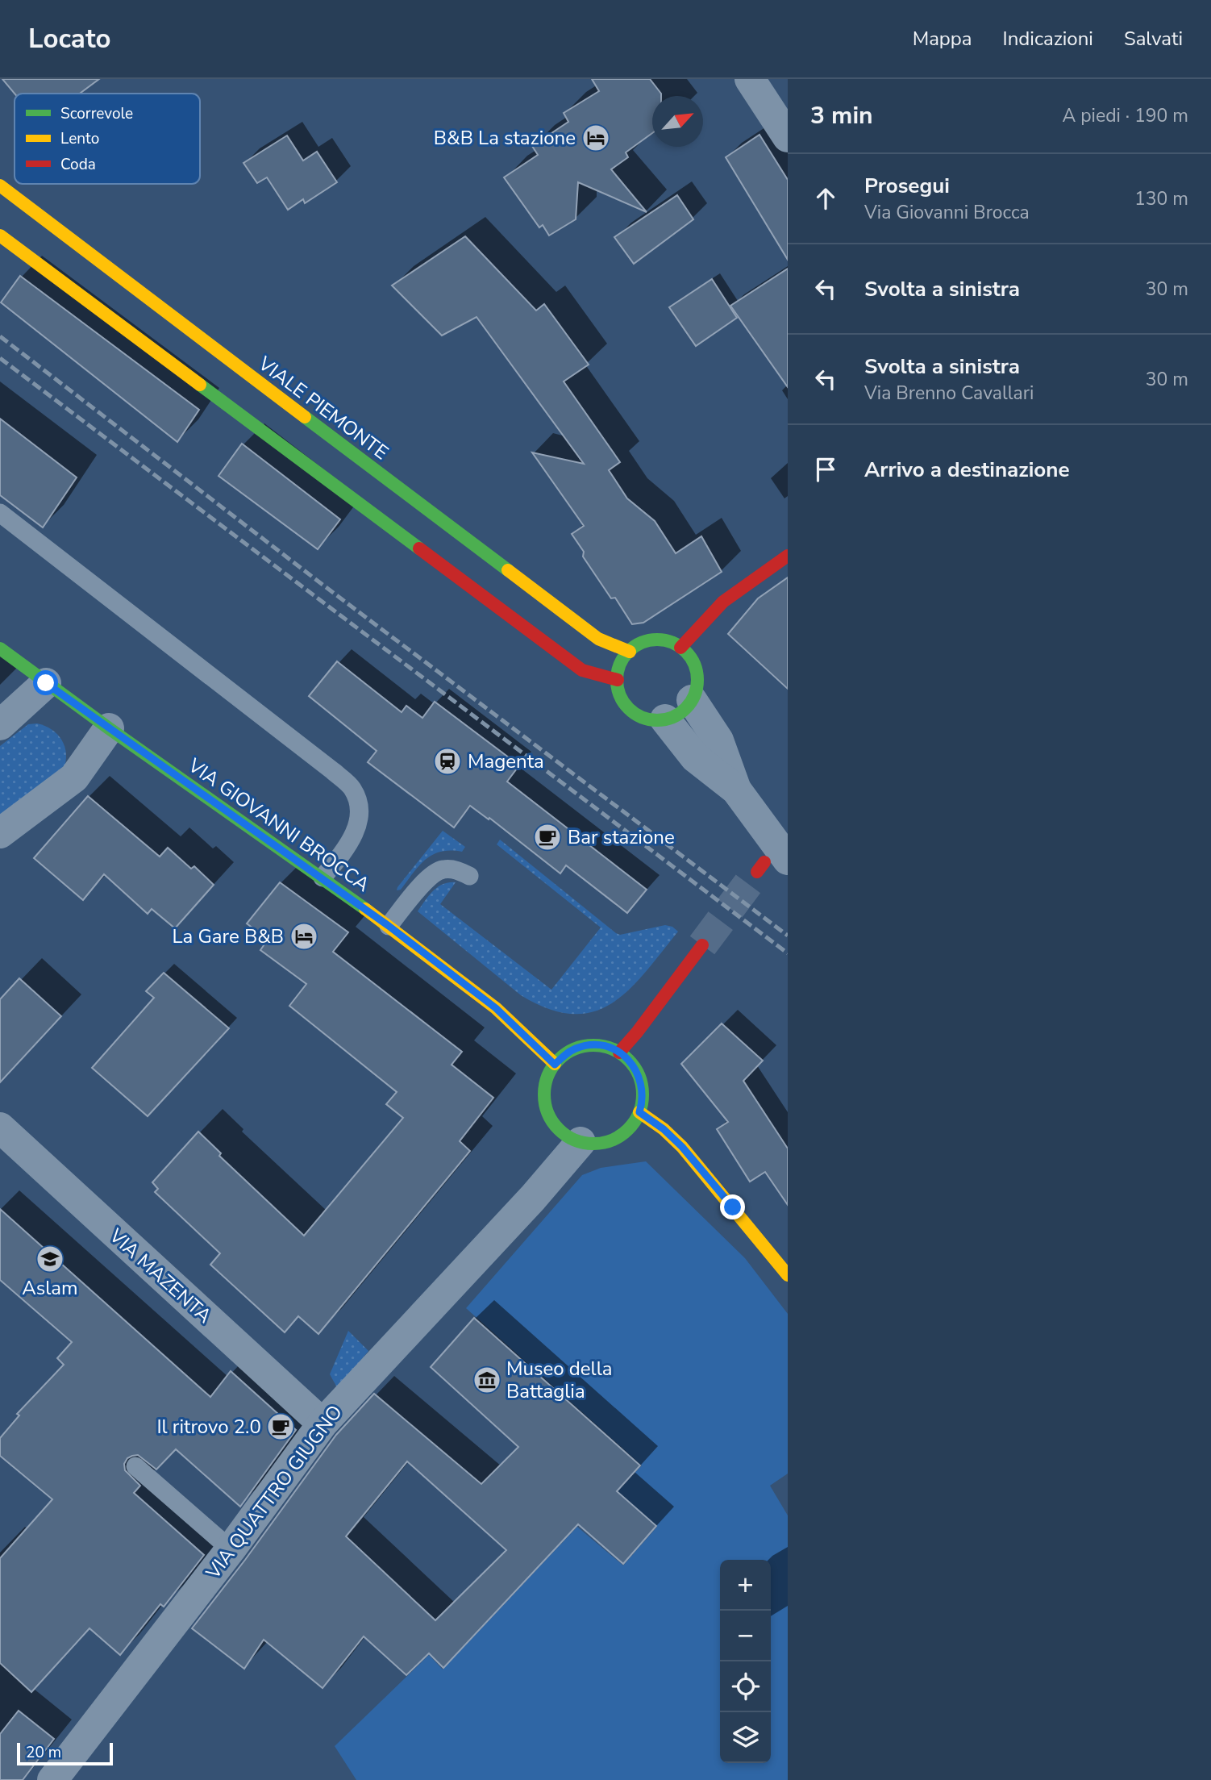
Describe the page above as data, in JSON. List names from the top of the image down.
{
  "streets": {
    "street": [
      "VIALE PIEMONTE",
      "VIA GIOVANNI BROCCA",
      "VIA MAZENTA",
      "VIA QUATTRO GIUGNO"
    ]
  },
  "crossings": [
    ["VIA GIOVANNI BROCCA", "VIA QUATTRO GIUGNO"],
    ["VIA MAZENTA", "VIA QUATTRO GIUGNO"]
  ],
  "places": {
    "hotel": ["B&B La stazione", "La Gare B&B"],
    "station": ["Magenta"],
    "cafe": ["Bar stazione", "Il ritrovo 2.0"],
    "school or university": ["Aslam"],
    "museum": ["Museo della Battaglia"]
  },
  "legend": ["Scorrevole", "Lento", "Coda"],
  "scale_bar": "20 m",
  "north": "top right",
  "page": {
    "header": "Locato",
    "nav": ["Mappa", "Indicazioni", "Salvati"],
    "heading": ["3 min", "A piedi · 190 m"],
    "list": [
      ["Prosegui", "Via Giovanni Brocca", "130 m"],
      ["Svolta a sinistra", "30 m"],
      ["Svolta a sinistra", "Via Brenno Cavallari", "30 m"],
      "Arrivo a destinazione"
    ],
    "map_buttons": ["+", "−"],
    "scale": "20 m"
  }
}
